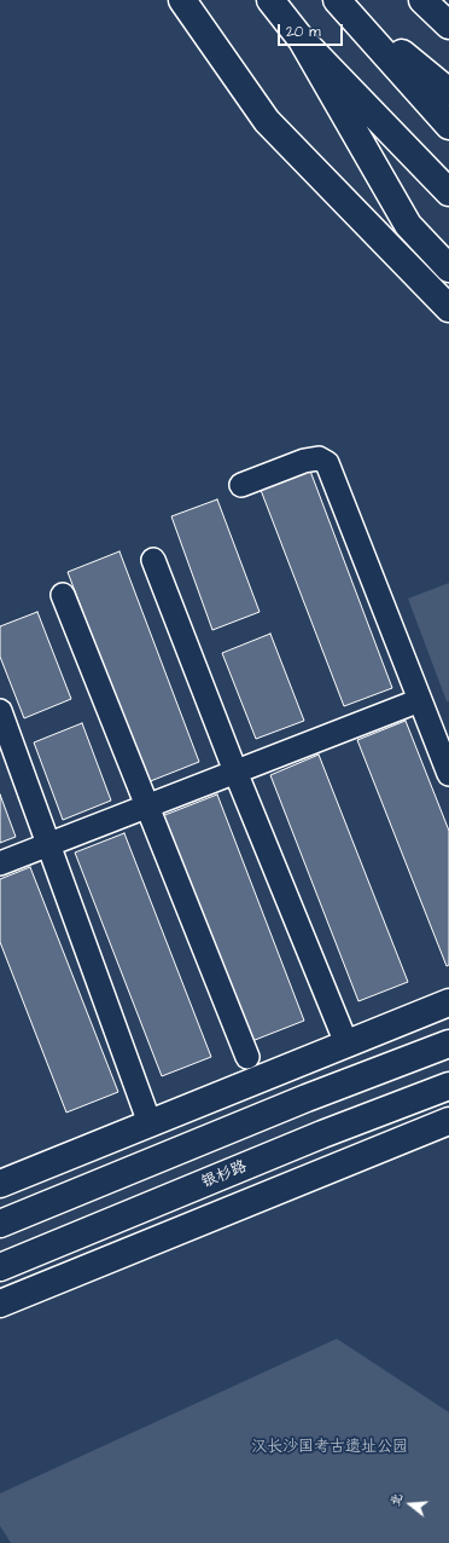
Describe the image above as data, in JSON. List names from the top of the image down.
{
  "streets": {
    "main road": ["银杉路"]
  },
  "parks": ["汉长沙国考古遗址公园"],
  "scale_bar": "20 m",
  "north": "left"
}
